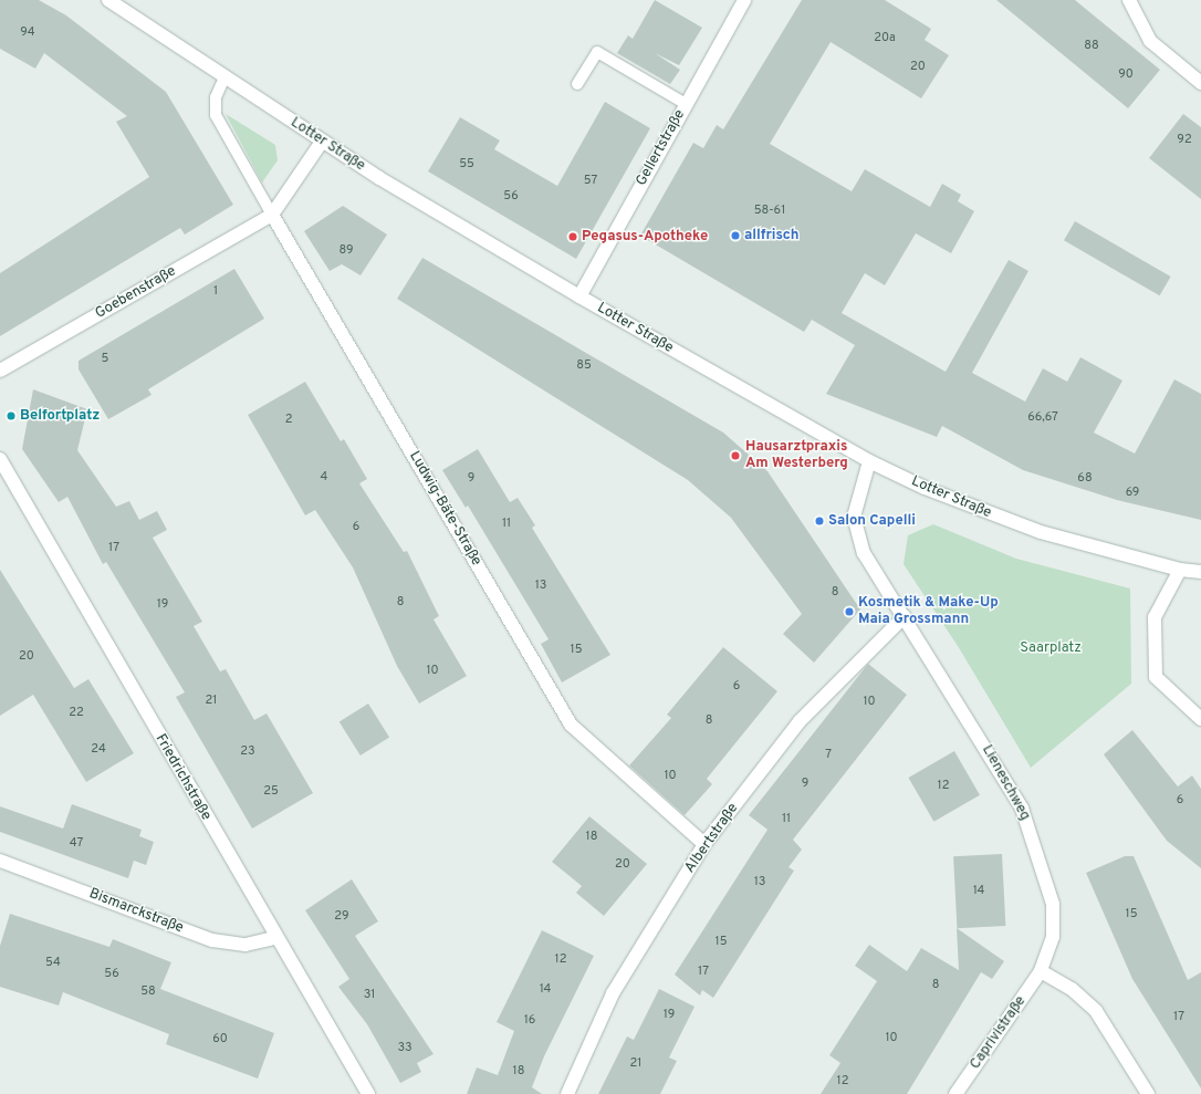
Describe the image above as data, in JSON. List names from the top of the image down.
{
  "streets": {
    "street": [
      "Lotter Straße",
      "Gellertstraße",
      "Goebenstraße",
      "Ludwig-Bäte-Straße",
      "Friedrichstraße",
      "Lieneschweg",
      "Albertstraße",
      "Bismarckstraße",
      "Caprivistraße"
    ]
  },
  "crossings": [
    ["Lotter Straße", "Gellertstraße"],
    ["Lotter Straße", "Lieneschweg"],
    ["Goebenstraße", "Ludwig-Bäte-Straße"],
    ["Ludwig-Bäte-Straße", "Albertstraße"],
    ["Friedrichstraße", "Bismarckstraße"],
    ["Lieneschweg", "Albertstraße"],
    ["Lieneschweg", "Caprivistraße"]
  ],
  "parks": ["Saarplatz"],
  "places": [
    "allfrisch",
    "Pegasus-Apotheke",
    "Belfortplatz",
    "Hausarztpraxis Am Westerberg",
    "Salon Capelli",
    "Kosmetik & Make-Up Maia Grossmann"
  ],
  "house_numbers": [
    "94",
    "20a",
    "88",
    "20",
    "90",
    "92",
    "55",
    "57",
    "56",
    "58-61",
    "89",
    "1",
    "5",
    "85",
    "66,67",
    "2",
    "4",
    "9",
    "68",
    "69",
    "11",
    "6",
    "17",
    "13",
    "8",
    "8",
    "19",
    "15",
    "20",
    "10",
    "6",
    "21",
    "10",
    "22",
    "8",
    "24",
    "23",
    "7",
    "10",
    "9",
    "12",
    "25",
    "6",
    "11",
    "18",
    "47",
    "20",
    "13",
    "14",
    "15",
    "29",
    "15",
    "12",
    "54",
    "17",
    "56",
    "8",
    "14",
    "58",
    "31",
    "19",
    "17",
    "16",
    "10",
    "60",
    "33",
    "21",
    "18",
    "12"
  ]
}
